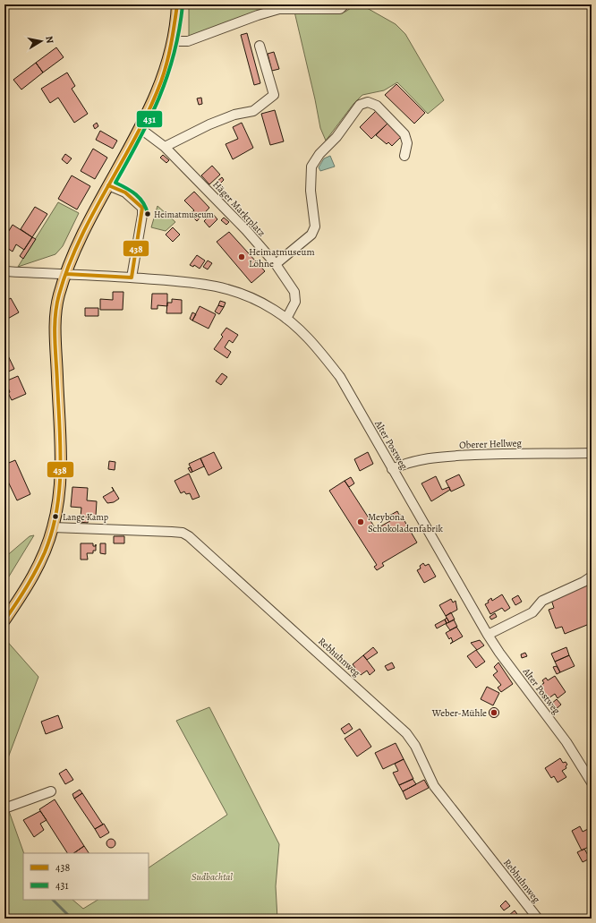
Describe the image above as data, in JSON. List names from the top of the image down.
{
  "streets": {
    "street": [
      "Häger Marktplatz",
      "Oberer Hellweg",
      "Alter Postweg",
      "Rebhuhnweg"
    ]
  },
  "crossings": [
    ["Häger Marktplatz", "Alter Postweg"],
    ["Oberer Hellweg", "Alter Postweg"]
  ],
  "parks": ["Sudbachtal"],
  "places": [
    "Heimatmuseum",
    "Heimatmuseum Löhne",
    "Lange Kamp",
    "Meybona Schokoladenfabrik",
    "Weber-Mühle"
  ],
  "lines": ["transit line 438", "transit line 431"],
  "legend": ["438", "431"],
  "north": "right"
}
